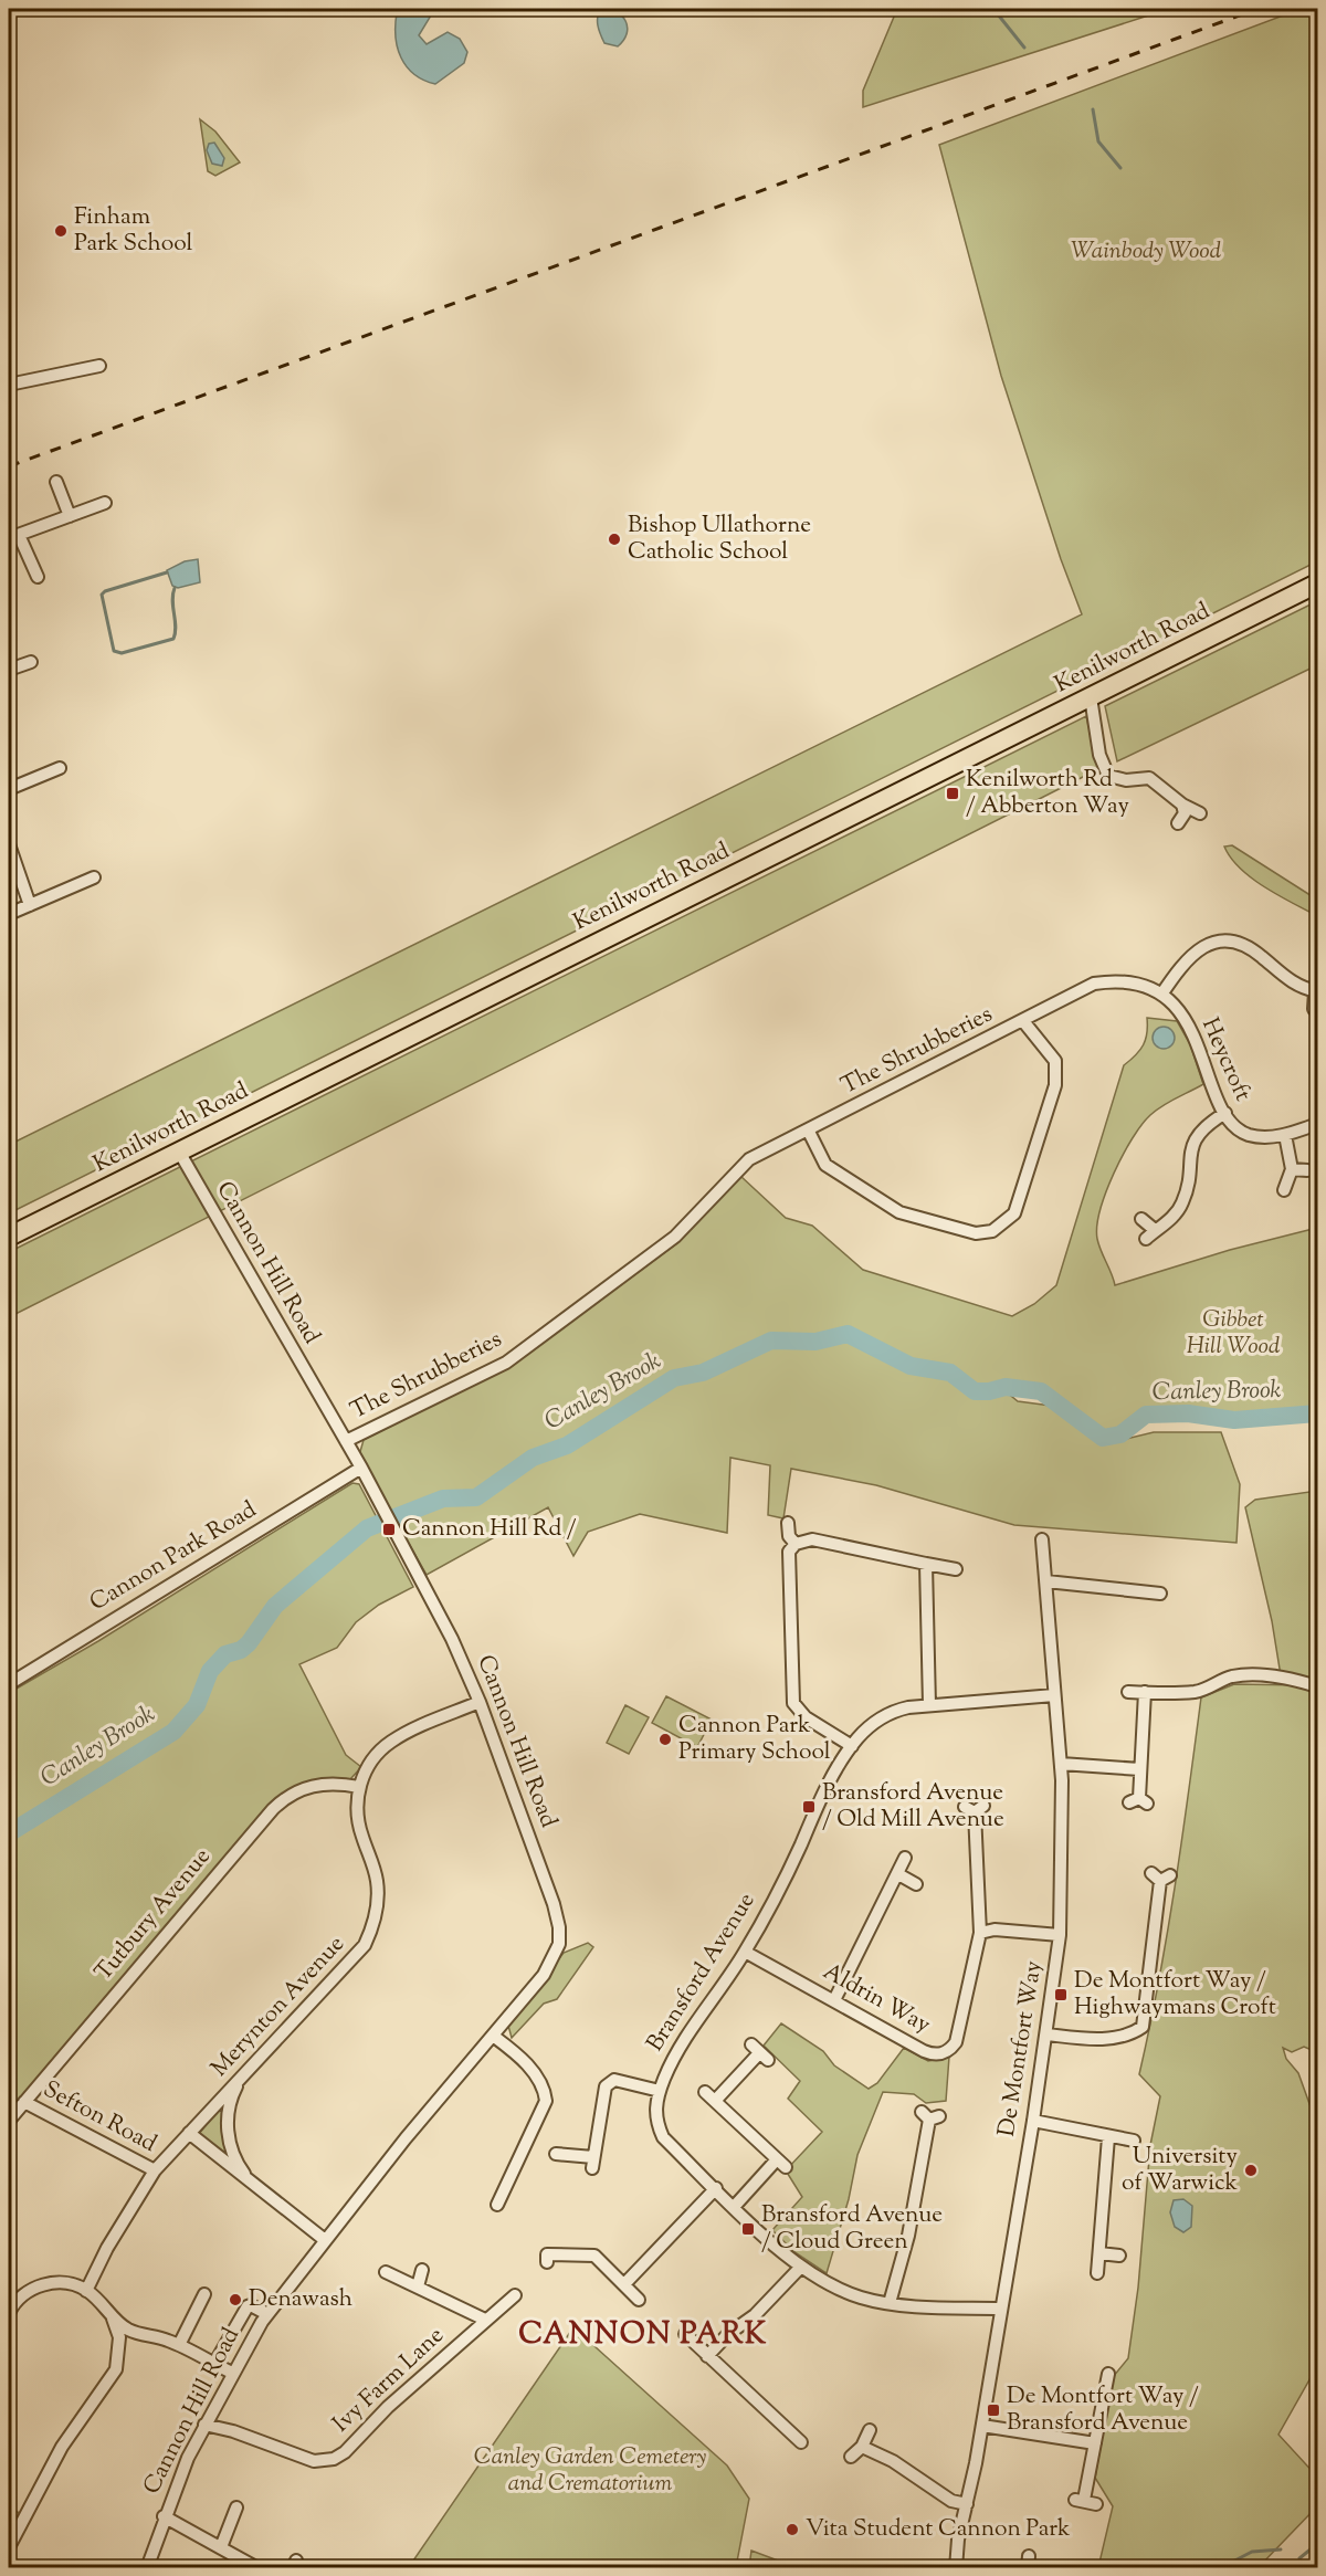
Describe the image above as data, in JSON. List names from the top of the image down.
{
  "streets": {
    "main road": ["Kenilworth Road"],
    "street": [
      "The Shrubberies",
      "Heycroft",
      "Cannon Hill Road",
      "Cannon Park Road",
      "Tutbury Avenue",
      "Bransford Avenue",
      "Aldrin Way",
      "Merynton Avenue",
      "De Montfort Way",
      "Sefton Road",
      "Ivy Farm Lane"
    ]
  },
  "crossings": [
    ["Kenilworth Road", "Cannon Hill Road"],
    ["The Shrubberies", "Heycroft"],
    ["The Shrubberies", "Cannon Hill Road"],
    ["Cannon Hill Road", "Cannon Park Road"],
    ["Cannon Hill Road", "Merynton Avenue"],
    ["Cannon Hill Road", "Ivy Farm Lane"],
    ["Tutbury Avenue", "Merynton Avenue"],
    ["Tutbury Avenue", "Sefton Road"],
    ["Bransford Avenue", "Aldrin Way"],
    ["Bransford Avenue", "De Montfort Way"],
    ["Merynton Avenue", "Sefton Road"]
  ],
  "districts": ["CANNON PARK"],
  "water": ["Canley Brook"],
  "parks": ["Wainbody Wood", "Gibbet Hill Wood", "Canley Garden Cemetery and Crematorium"],
  "places": {
    "other": [
      "Finham Park School",
      "Bishop Ullathorne Catholic School",
      "Cannon Park Primary School",
      "University of Warwick",
      "Denawash",
      "Vita Student Cannon Park"
    ],
    "transit": [
      "Kenilworth Rd / Abberton Way",
      "Cannon Hill Rd /",
      "Bransford Avenue / Old Mill Avenue",
      "De Montfort Way / Highwaymans Croft",
      "Bransford Avenue / Cloud Green",
      "De Montfort Way / Bransford Avenue"
    ]
  }
}
